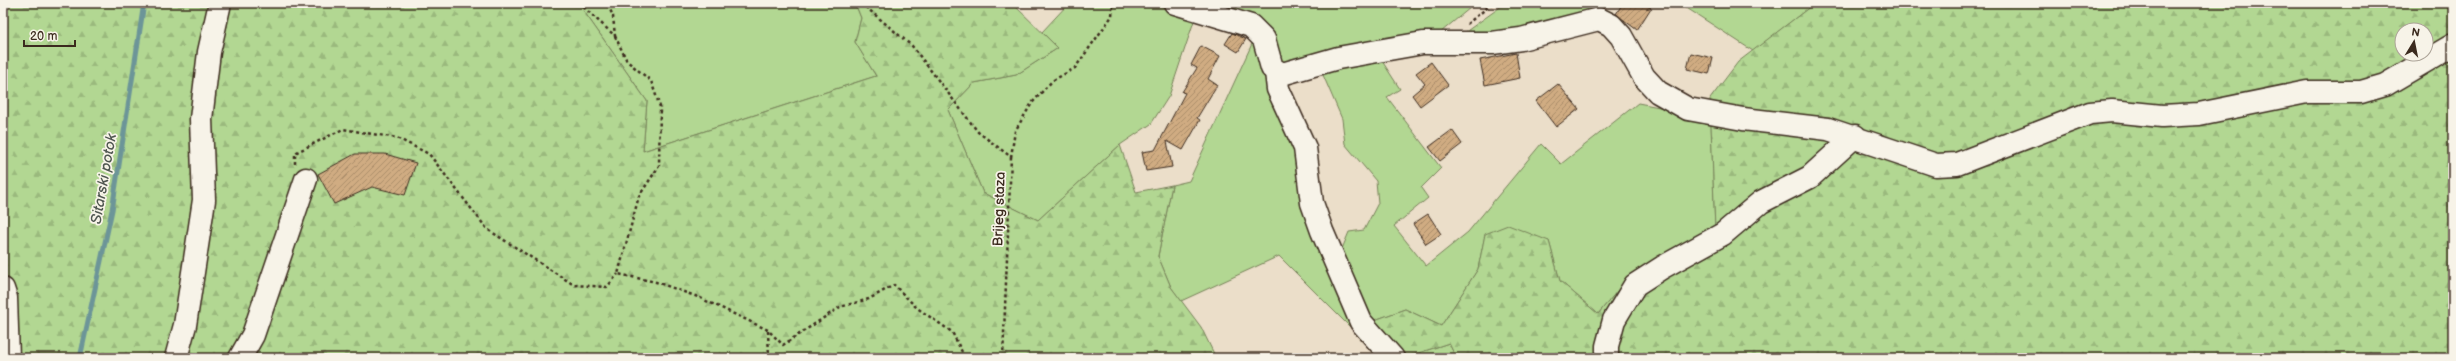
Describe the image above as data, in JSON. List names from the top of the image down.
{
  "streets": {
    "path": ["Brijeg staza"]
  },
  "water": ["Sitarski potok"],
  "scale_bar": "20 m",
  "north": "top"
}
